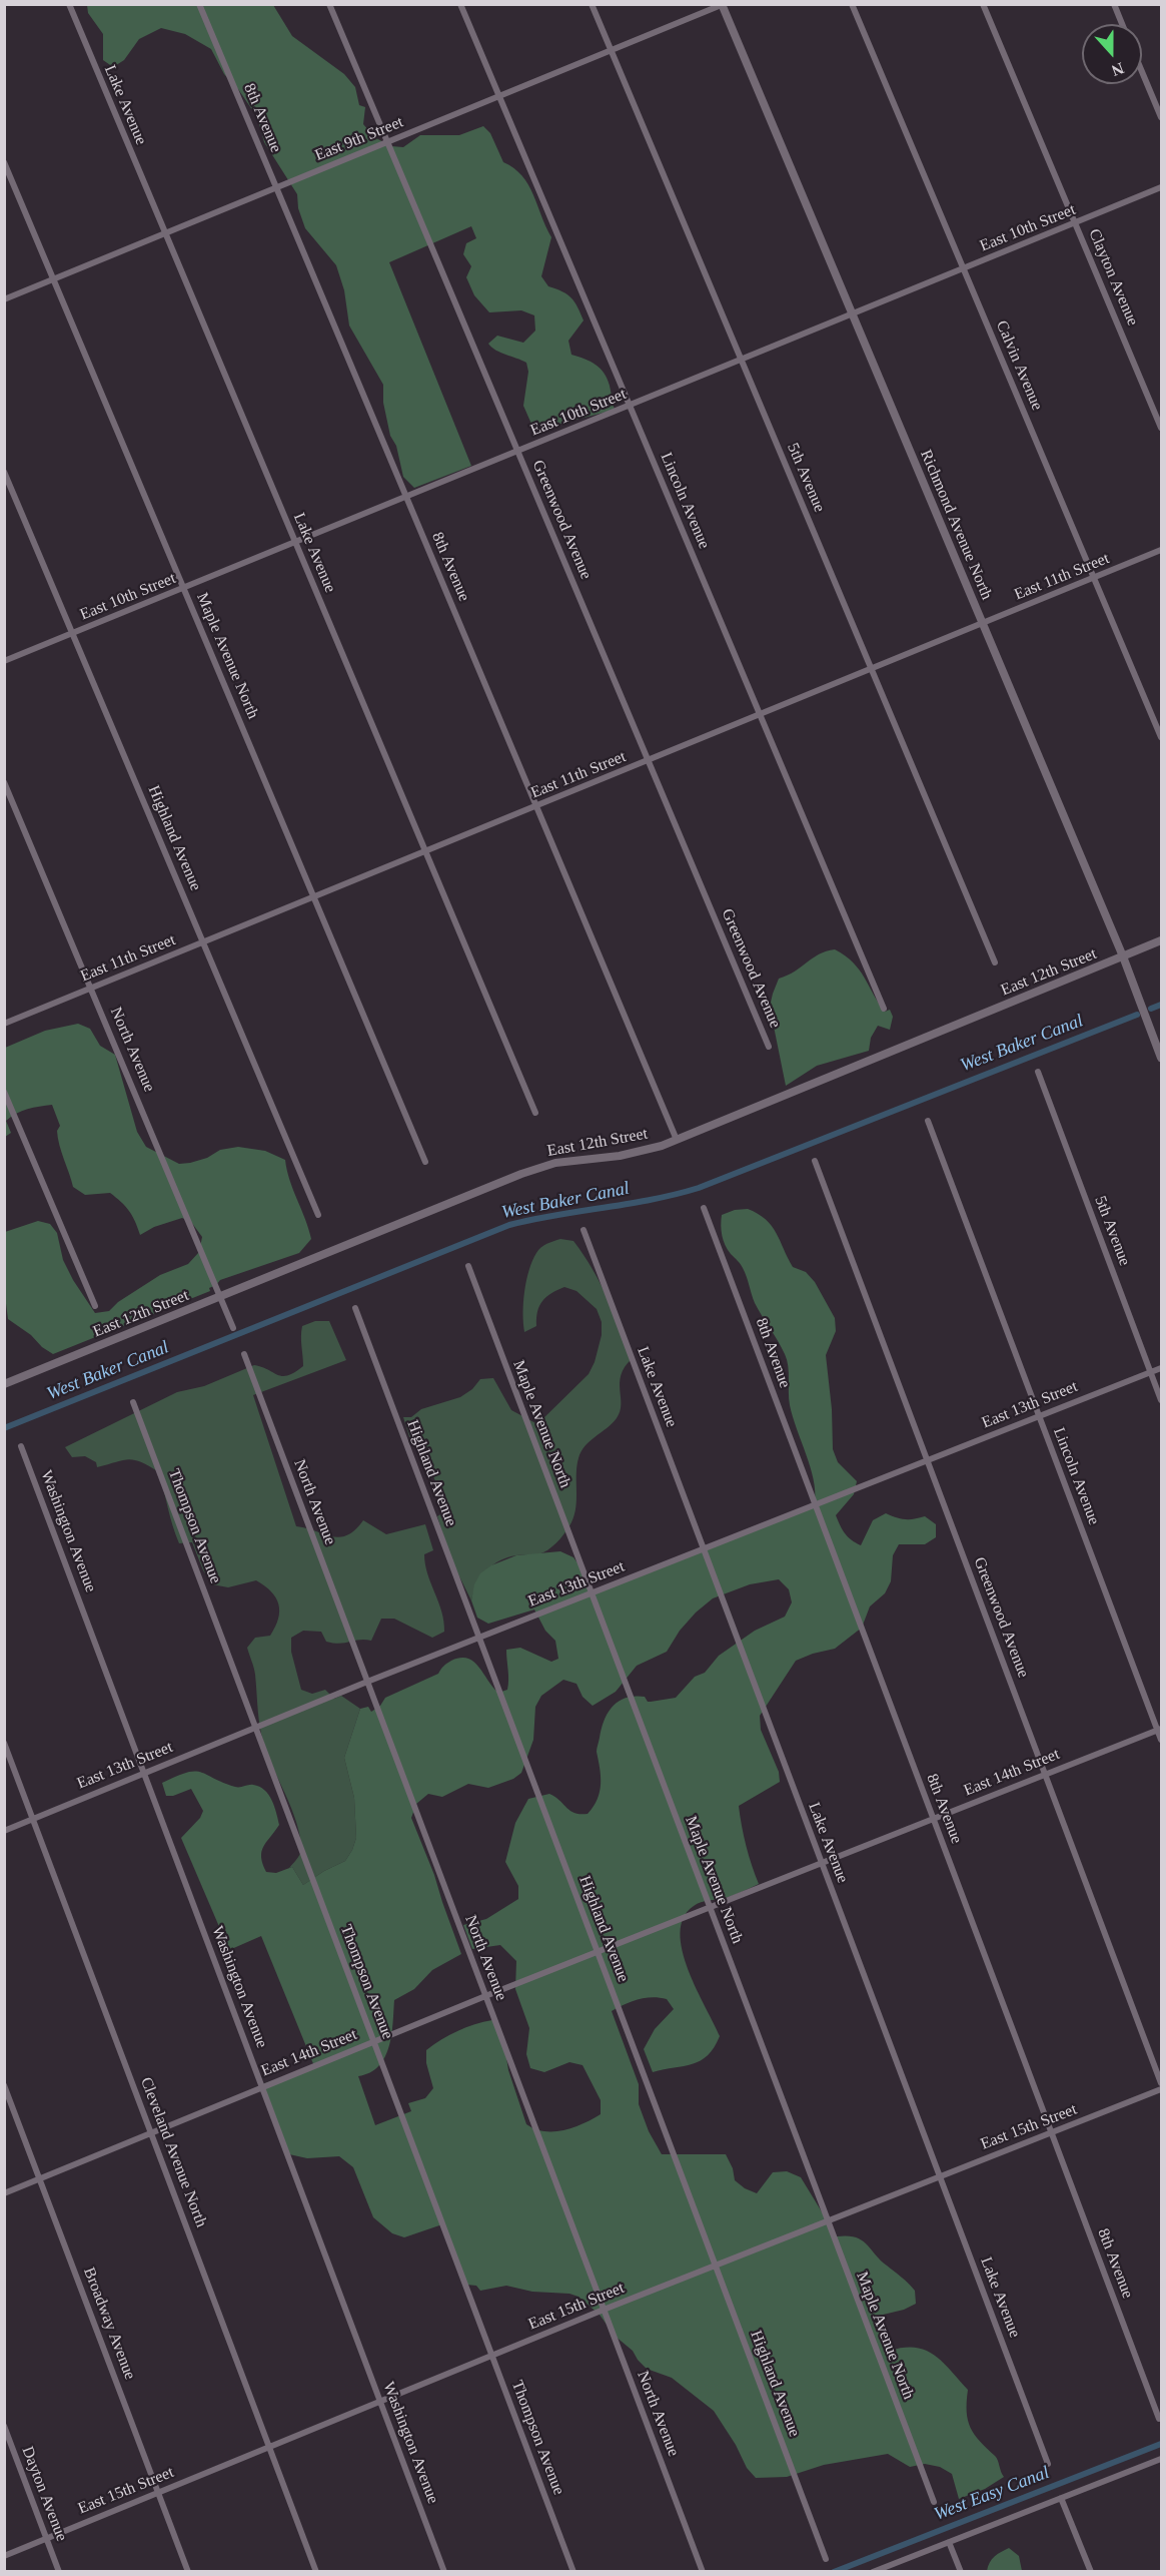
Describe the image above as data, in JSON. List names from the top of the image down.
{
  "streets": {
    "street": [
      "Lake Avenue",
      "8th Avenue",
      "East 9th Street",
      "East 10th Street",
      "Clayton Avenue",
      "Calvin Avenue",
      "5th Avenue",
      "Lincoln Avenue",
      "Greenwood Avenue",
      "Richmond Avenue North",
      "East 11th Street",
      "Maple Avenue North",
      "Highland Avenue",
      "East 12th Street",
      "North Avenue",
      "East 13th Street",
      "Thompson Avenue",
      "Washington Avenue",
      "East 14th Street",
      "East 15th Street",
      "Cleveland Avenue North",
      "Broadway Avenue",
      "Dayton Avenue"
    ]
  },
  "crossings": [
    ["Lake Avenue", "East 9th Street"],
    ["Lake Avenue", "East 10th Street"],
    ["Lake Avenue", "East 11th Street"],
    ["Lake Avenue", "East 13th Street"],
    ["Lake Avenue", "East 14th Street"],
    ["Lake Avenue", "East 15th Street"],
    ["8th Avenue", "East 9th Street"],
    ["8th Avenue", "East 10th Street"],
    ["8th Avenue", "East 11th Street"],
    ["8th Avenue", "East 12th Street"],
    ["8th Avenue", "East 13th Street"],
    ["8th Avenue", "East 14th Street"],
    ["8th Avenue", "East 15th Street"],
    ["East 9th Street", "5th Avenue"],
    ["East 9th Street", "Lincoln Avenue"],
    ["East 9th Street", "Greenwood Avenue"],
    ["East 9th Street", "Richmond Avenue North"],
    ["East 9th Street", "Maple Avenue North"],
    ["East 10th Street", "Clayton Avenue"],
    ["East 10th Street", "Calvin Avenue"],
    ["East 10th Street", "5th Avenue"],
    ["East 10th Street", "Lincoln Avenue"],
    ["East 10th Street", "Greenwood Avenue"],
    ["East 10th Street", "Richmond Avenue North"],
    ["East 10th Street", "Maple Avenue North"],
    ["East 10th Street", "Highland Avenue"],
    ["Calvin Avenue", "East 11th Street"],
    ["5th Avenue", "East 11th Street"],
    ["5th Avenue", "East 13th Street"],
    ["Lincoln Avenue", "East 11th Street"],
    ["Lincoln Avenue", "East 13th Street"],
    ["Lincoln Avenue", "East 14th Street"],
    ["Greenwood Avenue", "East 11th Street"],
    ["Greenwood Avenue", "East 13th Street"],
    ["Greenwood Avenue", "East 14th Street"],
    ["Richmond Avenue North", "East 11th Street"],
    ["Richmond Avenue North", "East 12th Street"],
    ["East 11th Street", "Maple Avenue North"],
    ["East 11th Street", "Highland Avenue"],
    ["East 11th Street", "North Avenue"],
    ["Maple Avenue North", "East 13th Street"],
    ["Maple Avenue North", "East 14th Street"],
    ["Maple Avenue North", "East 15th Street"],
    ["Highland Avenue", "East 13th Street"],
    ["Highland Avenue", "East 14th Street"],
    ["Highland Avenue", "East 15th Street"],
    ["East 12th Street", "North Avenue"],
    ["North Avenue", "East 13th Street"],
    ["North Avenue", "East 14th Street"],
    ["North Avenue", "East 15th Street"],
    ["East 13th Street", "Thompson Avenue"],
    ["East 13th Street", "Washington Avenue"],
    ["East 13th Street", "Cleveland Avenue North"],
    ["Thompson Avenue", "East 14th Street"],
    ["Thompson Avenue", "East 15th Street"],
    ["Washington Avenue", "East 14th Street"],
    ["Washington Avenue", "East 15th Street"],
    ["East 14th Street", "Cleveland Avenue North"],
    ["East 14th Street", "Broadway Avenue"],
    ["East 15th Street", "Cleveland Avenue North"],
    ["East 15th Street", "Broadway Avenue"],
    ["East 15th Street", "Dayton Avenue"]
  ],
  "water": ["West Baker Canal", "West Easy Canal"],
  "north": "bottom"
}
